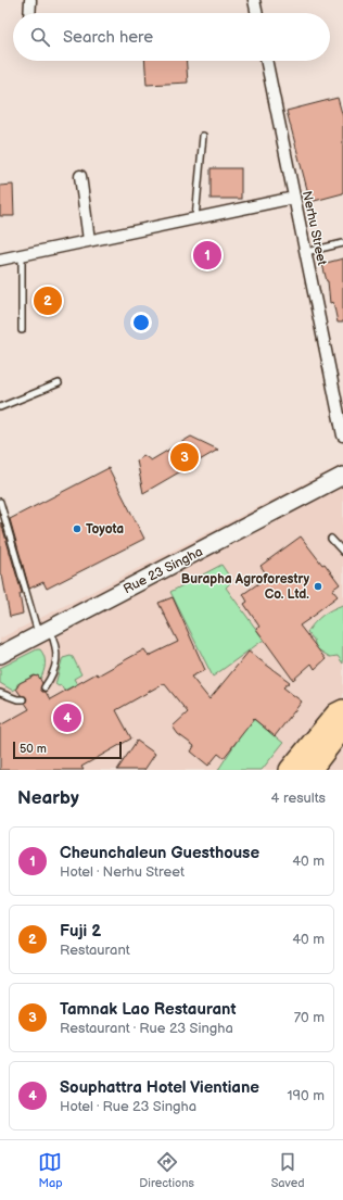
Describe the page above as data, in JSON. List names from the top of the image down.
{
  "streets": {
    "main road": ["Rue 23 Singha"],
    "street": ["Nerhu Street"]
  },
  "places": ["Toyota", "Burapha Agroforestry Co. Ltd."],
  "scale_bar": "50 m",
  "page": {
    "search": "Search here",
    "pins": [
      "1",
      "2",
      "3",
      "4"
    ],
    "scale": "50 m",
    "heading": ["Nearby", "4 results"],
    "list": [
      {
        "mark": "1",
        "name": "Cheunchaleun Guesthouse",
        "note": "Hotel · Nerhu Street",
        "value": "40 m"
      },
      {
        "mark": "2",
        "name": "Fuji 2",
        "note": "Restaurant",
        "value": "40 m"
      },
      {
        "mark": "3",
        "name": "Tamnak Lao Restaurant",
        "note": "Restaurant · Rue 23 Singha",
        "value": "70 m"
      },
      {
        "mark": "4",
        "name": "Souphattra Hotel Vientiane",
        "note": "Hotel · Rue 23 Singha",
        "value": "190 m"
      }
    ],
    "nav": ["Map", "Directions", "Saved"]
  }
}
